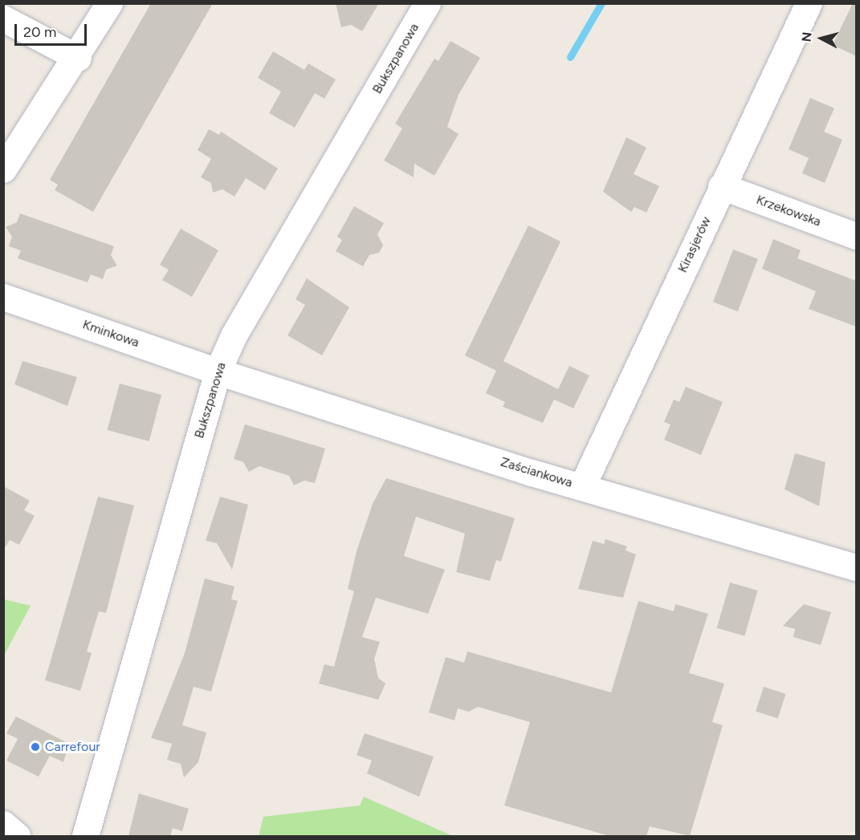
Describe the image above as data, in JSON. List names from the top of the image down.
{
  "streets": {
    "street": [
      "Bukszpanowa",
      "Krzekowska",
      "Kirasjerów",
      "Kminkowa",
      "Zaściankowa"
    ]
  },
  "crossings": [
    ["Bukszpanowa", "Kminkowa"],
    ["Bukszpanowa", "Zaściankowa"],
    ["Krzekowska", "Kirasjerów"],
    ["Kirasjerów", "Zaściankowa"],
    ["Kminkowa", "Zaściankowa"]
  ],
  "places": ["Carrefour"],
  "scale_bar": "20 m",
  "north": "left"
}
